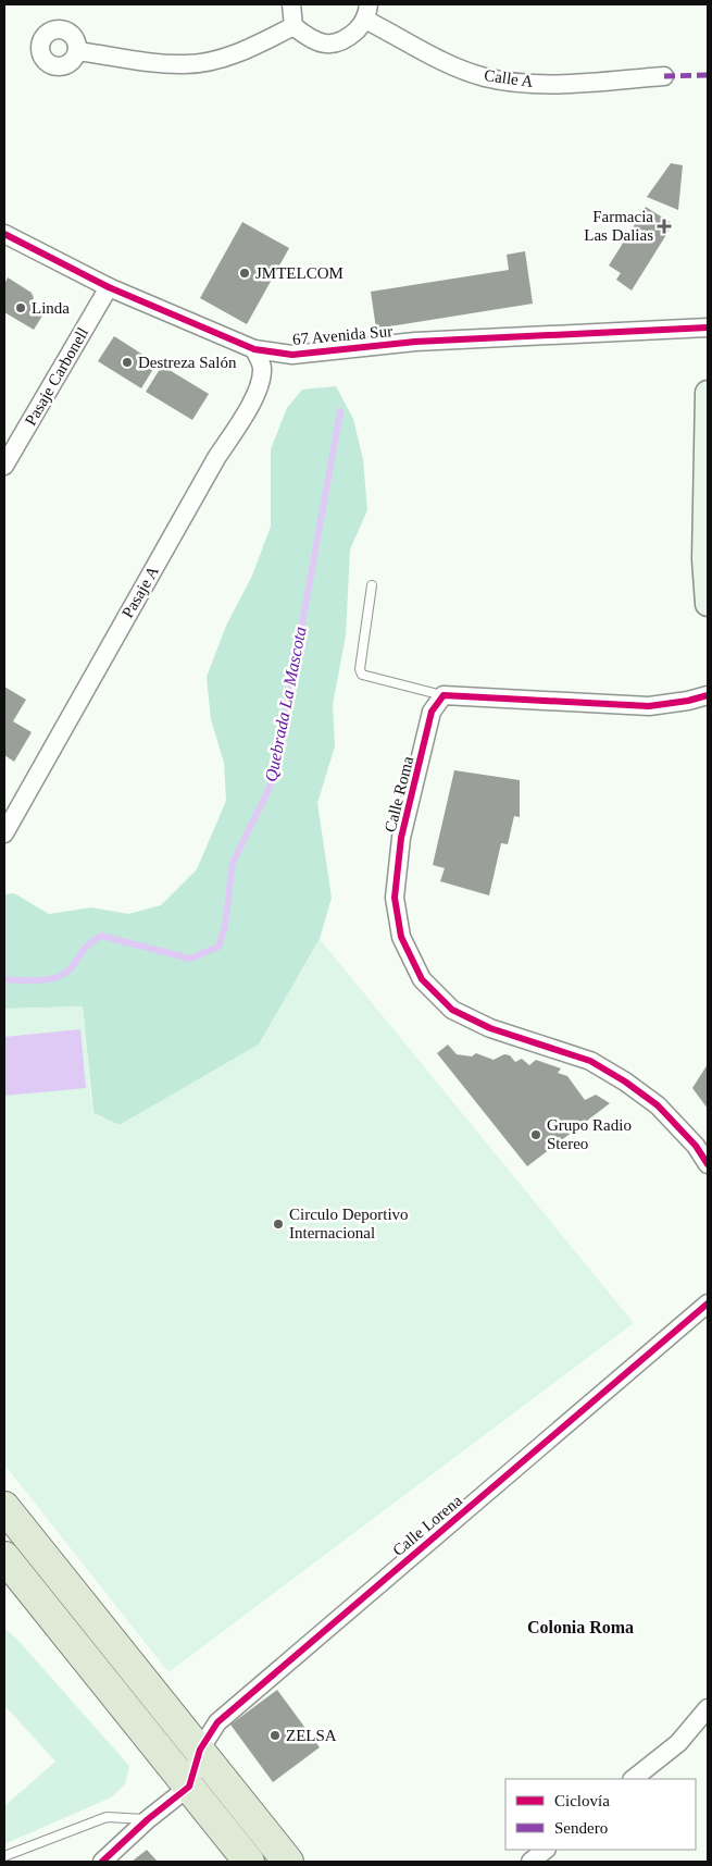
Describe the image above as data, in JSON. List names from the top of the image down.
{
  "streets": {
    "street": [
      "Calle A",
      "67 Avenida Sur",
      "Pasaje Carbonell",
      "Pasaje A",
      "Calle Roma",
      "Calle Lorena"
    ]
  },
  "crossings": [
    ["67 Avenida Sur", "Pasaje Carbonell"],
    ["67 Avenida Sur", "Pasaje A"]
  ],
  "districts": ["Colonia Roma"],
  "water": ["Quebrada La Mascota"],
  "places": {
    "health": ["Farmacia Las Dalias"],
    "other": [
      "JMTELCOM",
      "Linda",
      "Destreza Salón",
      "Grupo Radio Stereo",
      "Circulo Deportivo Internacional",
      "ZELSA"
    ]
  },
  "legend": ["Ciclovía", "Sendero"]
}
